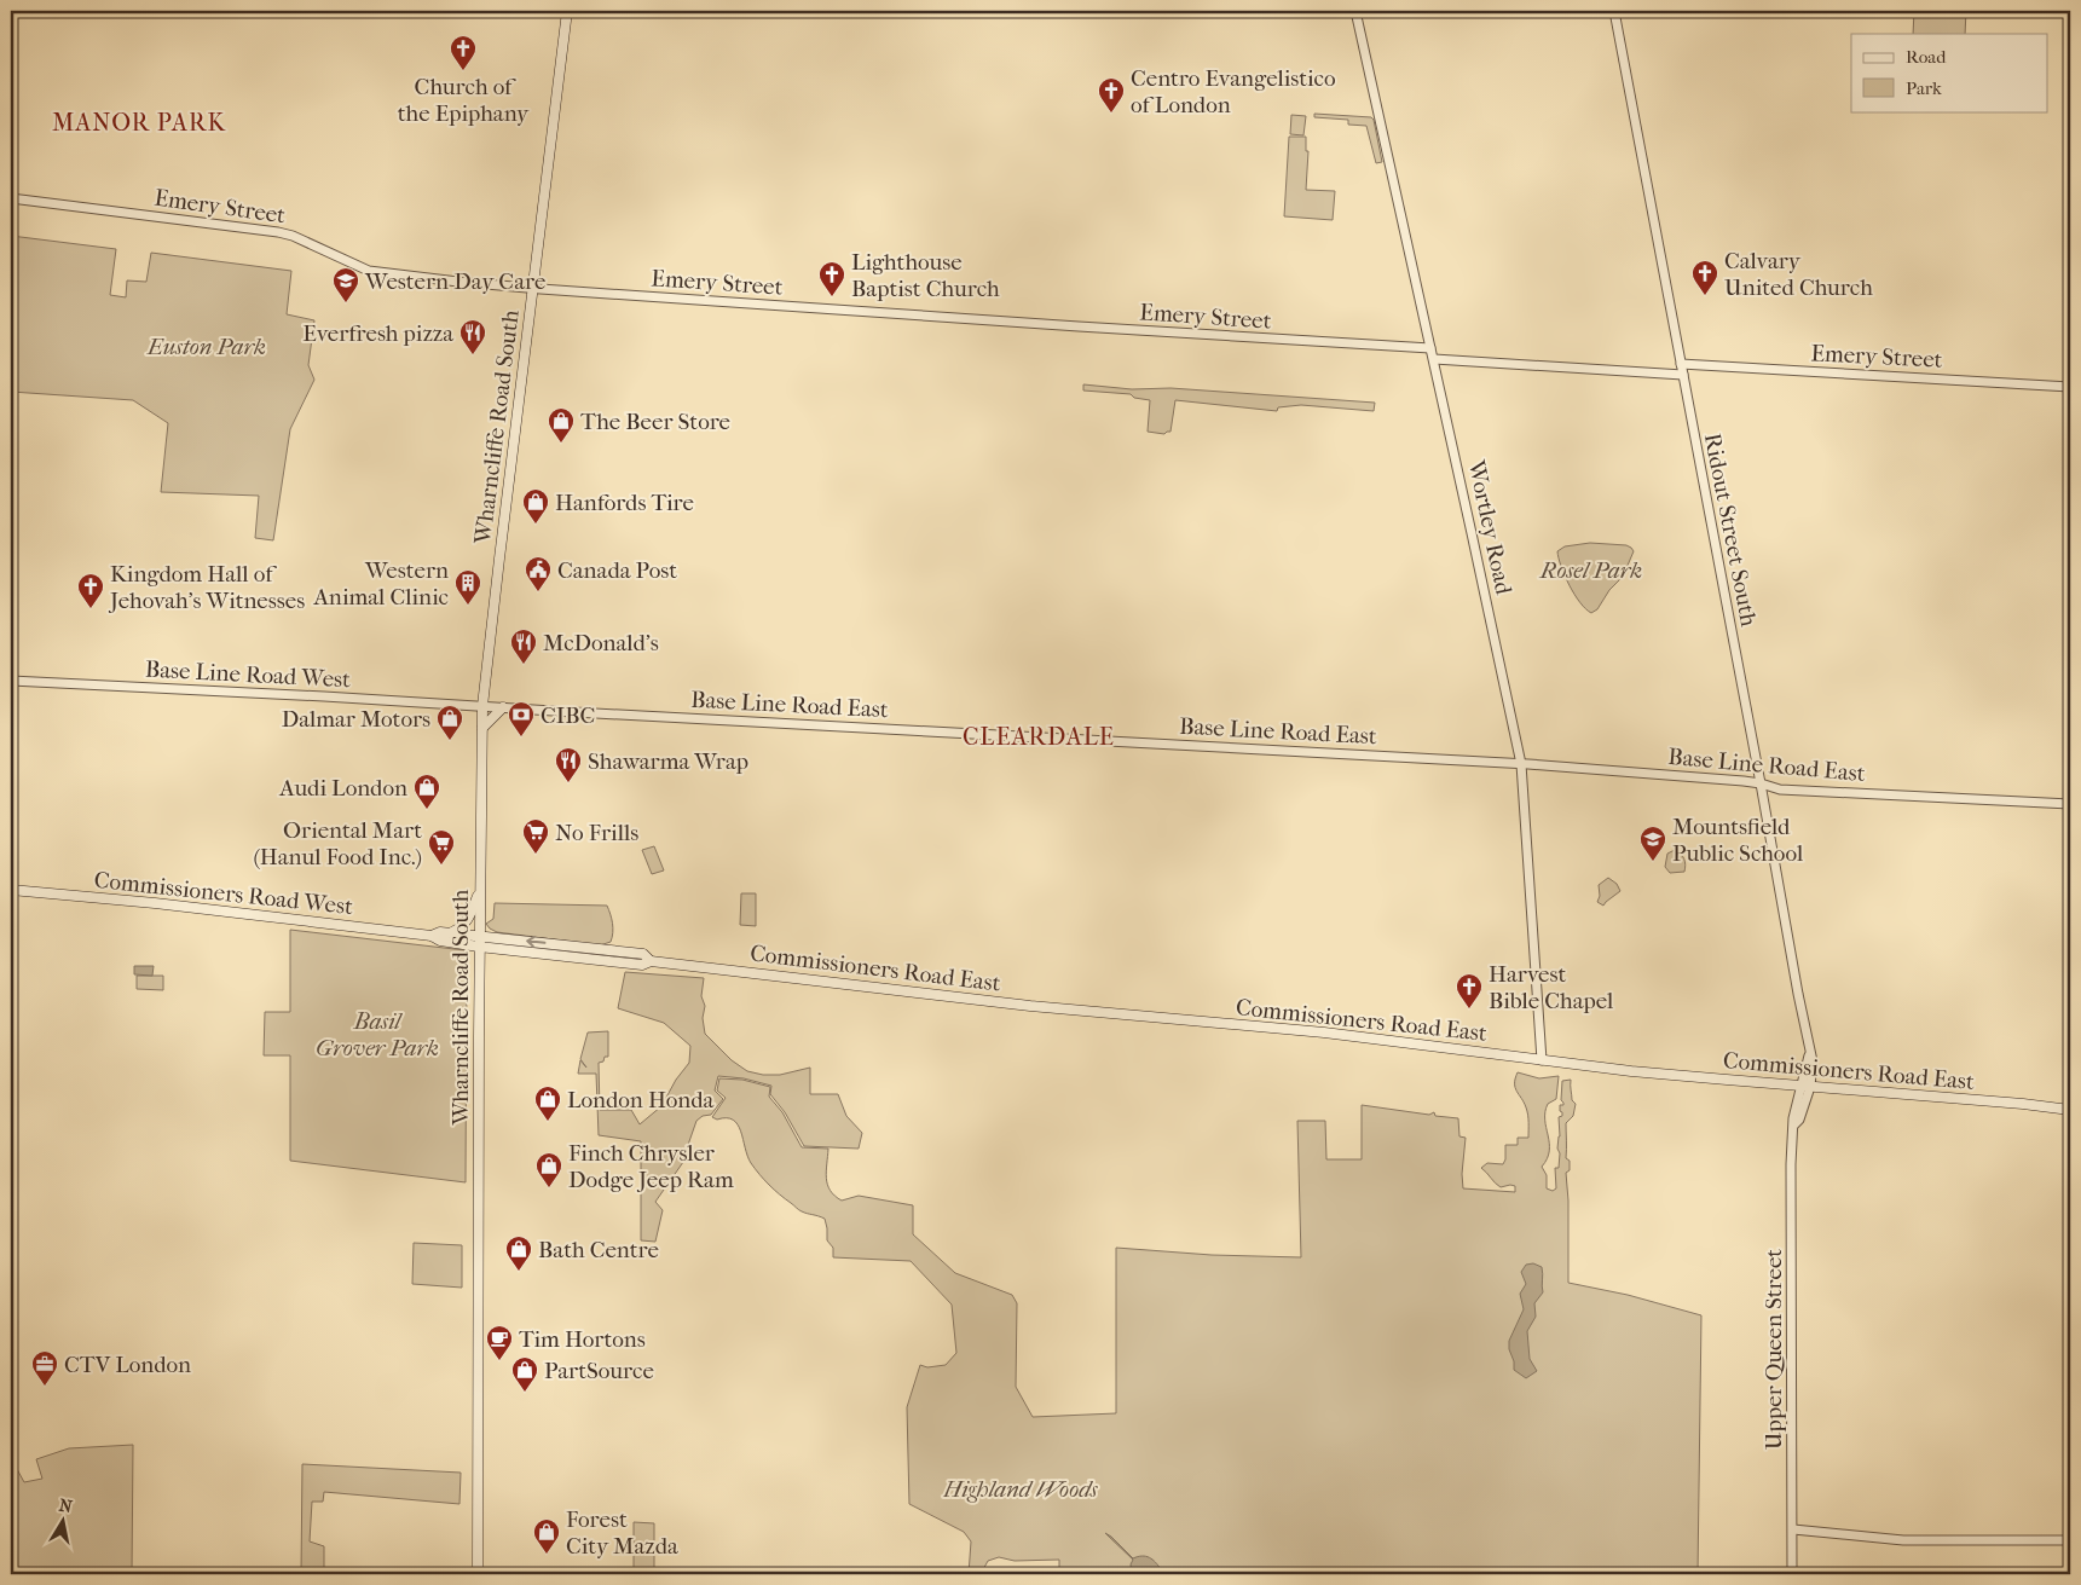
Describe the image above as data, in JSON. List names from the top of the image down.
{
  "streets": {
    "main road": ["Wharncliffe Road South", "Commissioners Road West", "Commissioners Road East"],
    "street": [
      "Emery Street",
      "Wortley Road",
      "Ridout Street South",
      "Base Line Road West",
      "Base Line Road East",
      "Upper Queen Street"
    ]
  },
  "crossings": [
    ["Emery Street", "Wharncliffe Road South"],
    ["Emery Street", "Wortley Road"],
    ["Emery Street", "Ridout Street South"],
    ["Wharncliffe Road South", "Base Line Road West"],
    ["Wharncliffe Road South", "Base Line Road East"],
    ["Wharncliffe Road South", "Commissioners Road West"],
    ["Wharncliffe Road South", "Commissioners Road East"],
    ["Wortley Road", "Base Line Road East"],
    ["Wortley Road", "Commissioners Road East"],
    ["Ridout Street South", "Base Line Road East"],
    ["Ridout Street South", "Commissioners Road East"],
    ["Ridout Street South", "Upper Queen Street"],
    ["Base Line Road West", "Base Line Road East"],
    ["Commissioners Road West", "Commissioners Road East"],
    ["Commissioners Road East", "Upper Queen Street"]
  ],
  "districts": ["MANOR PARK", "CLEARDALE"],
  "parks": [
    "Euston Park",
    "Rosel Park",
    "Basil Grover Park",
    "Highland Woods"
  ],
  "places": {
    "church": [
      "Church of the Epiphany",
      "Centro Evangelistico of London",
      "Calvary United Church",
      "Lighthouse Baptist Church",
      "Kingdom Hall of Jehovah's Witnesses",
      "Harvest Bible Chapel"
    ],
    "school or university": ["Western Day Care", "Mountsfield Public School"],
    "restaurant": ["Everfresh pizza", "McDonald's", "Shawarma Wrap"],
    "shop": [
      "The Beer Store",
      "Hanfords Tire",
      "Dalmar Motors",
      "Audi London",
      "London Honda",
      "Finch Chrysler Dodge Jeep Ram",
      "Bath Centre",
      "PartSource",
      "Forest City Mazda"
    ],
    "public building": ["Canada Post"],
    "building": ["Western Animal Clinic"],
    "bank": ["CIBC"],
    "supermarket": ["No Frills", "Oriental Mart (Hanul Food Inc.)"],
    "cafe": ["Tim Hortons"],
    "office": ["CTV London"]
  },
  "legend": ["Road", "Park"],
  "north": "top"
}
